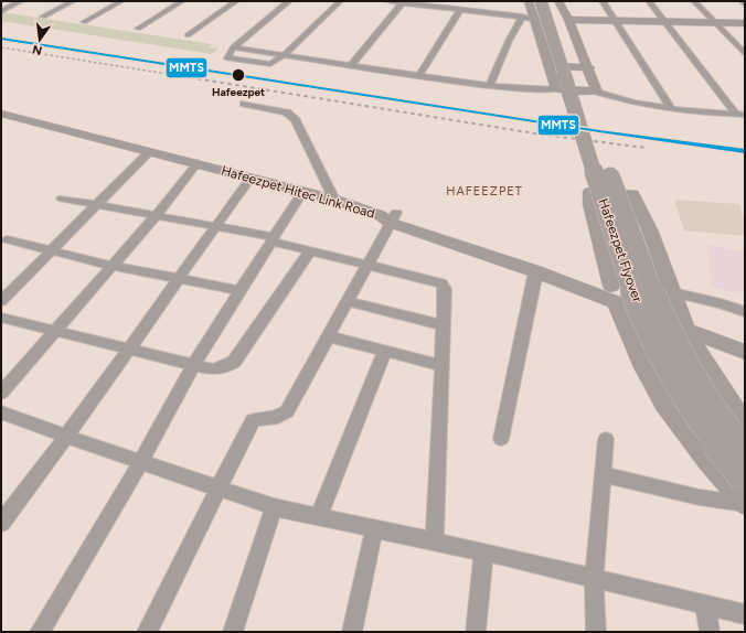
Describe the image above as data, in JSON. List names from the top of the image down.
{
  "streets": {
    "main road": ["Hafeezpet Flyover"],
    "street": ["Hafeezpet Hitec Link Road"]
  },
  "districts": ["HAFEEZPET"],
  "places": ["Hafeezpet"],
  "lines": ["transit line MMTS"],
  "north": "bottom"
}
